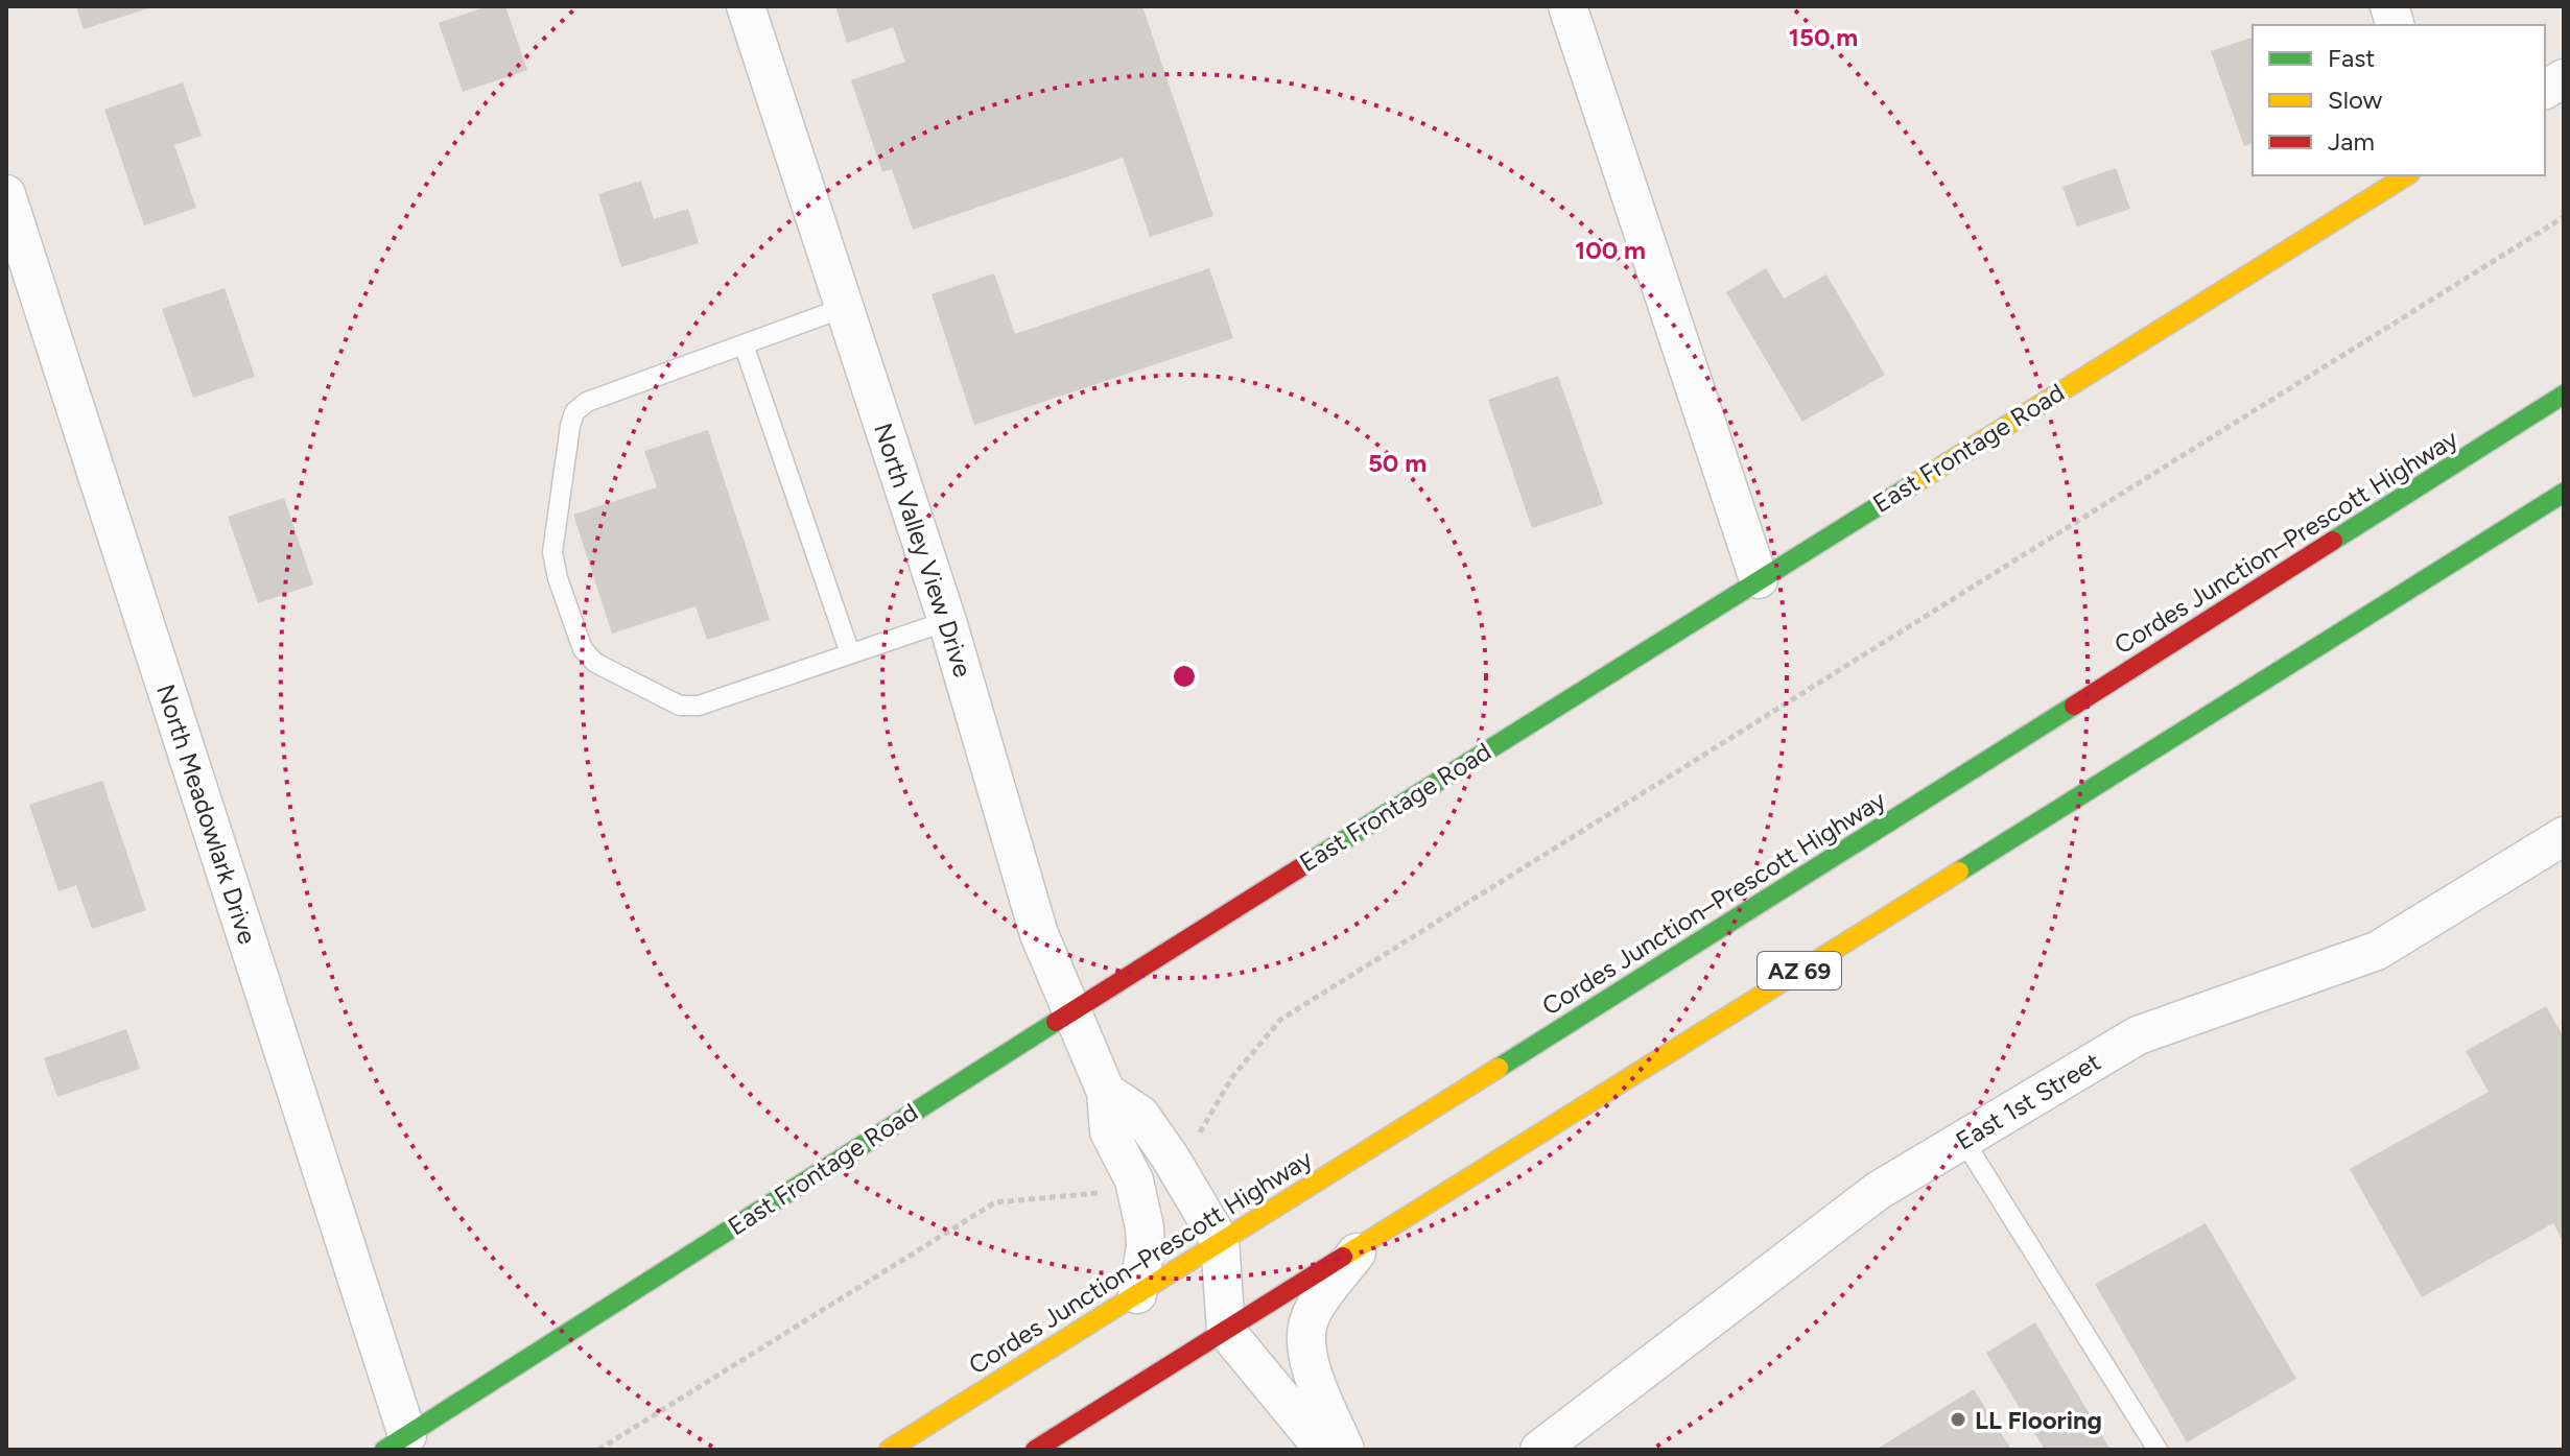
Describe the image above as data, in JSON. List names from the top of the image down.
{
  "streets": {
    "main road": ["East Frontage Road", "Cordes Junction–Prescott Highway", "AZ 69"],
    "street": ["North Valley View Drive", "North Meadowlark Drive", "East 1st Street"]
  },
  "crossings": [
    ["East Frontage Road", "North Valley View Drive"],
    ["East Frontage Road", "North Meadowlark Drive"],
    ["Cordes Junction–Prescott Highway", "North Valley View Drive"]
  ],
  "places": ["LL Flooring"],
  "legend": ["Fast", "Slow", "Jam"],
  "rings": ["150 m", "100 m", "50 m"]
}
